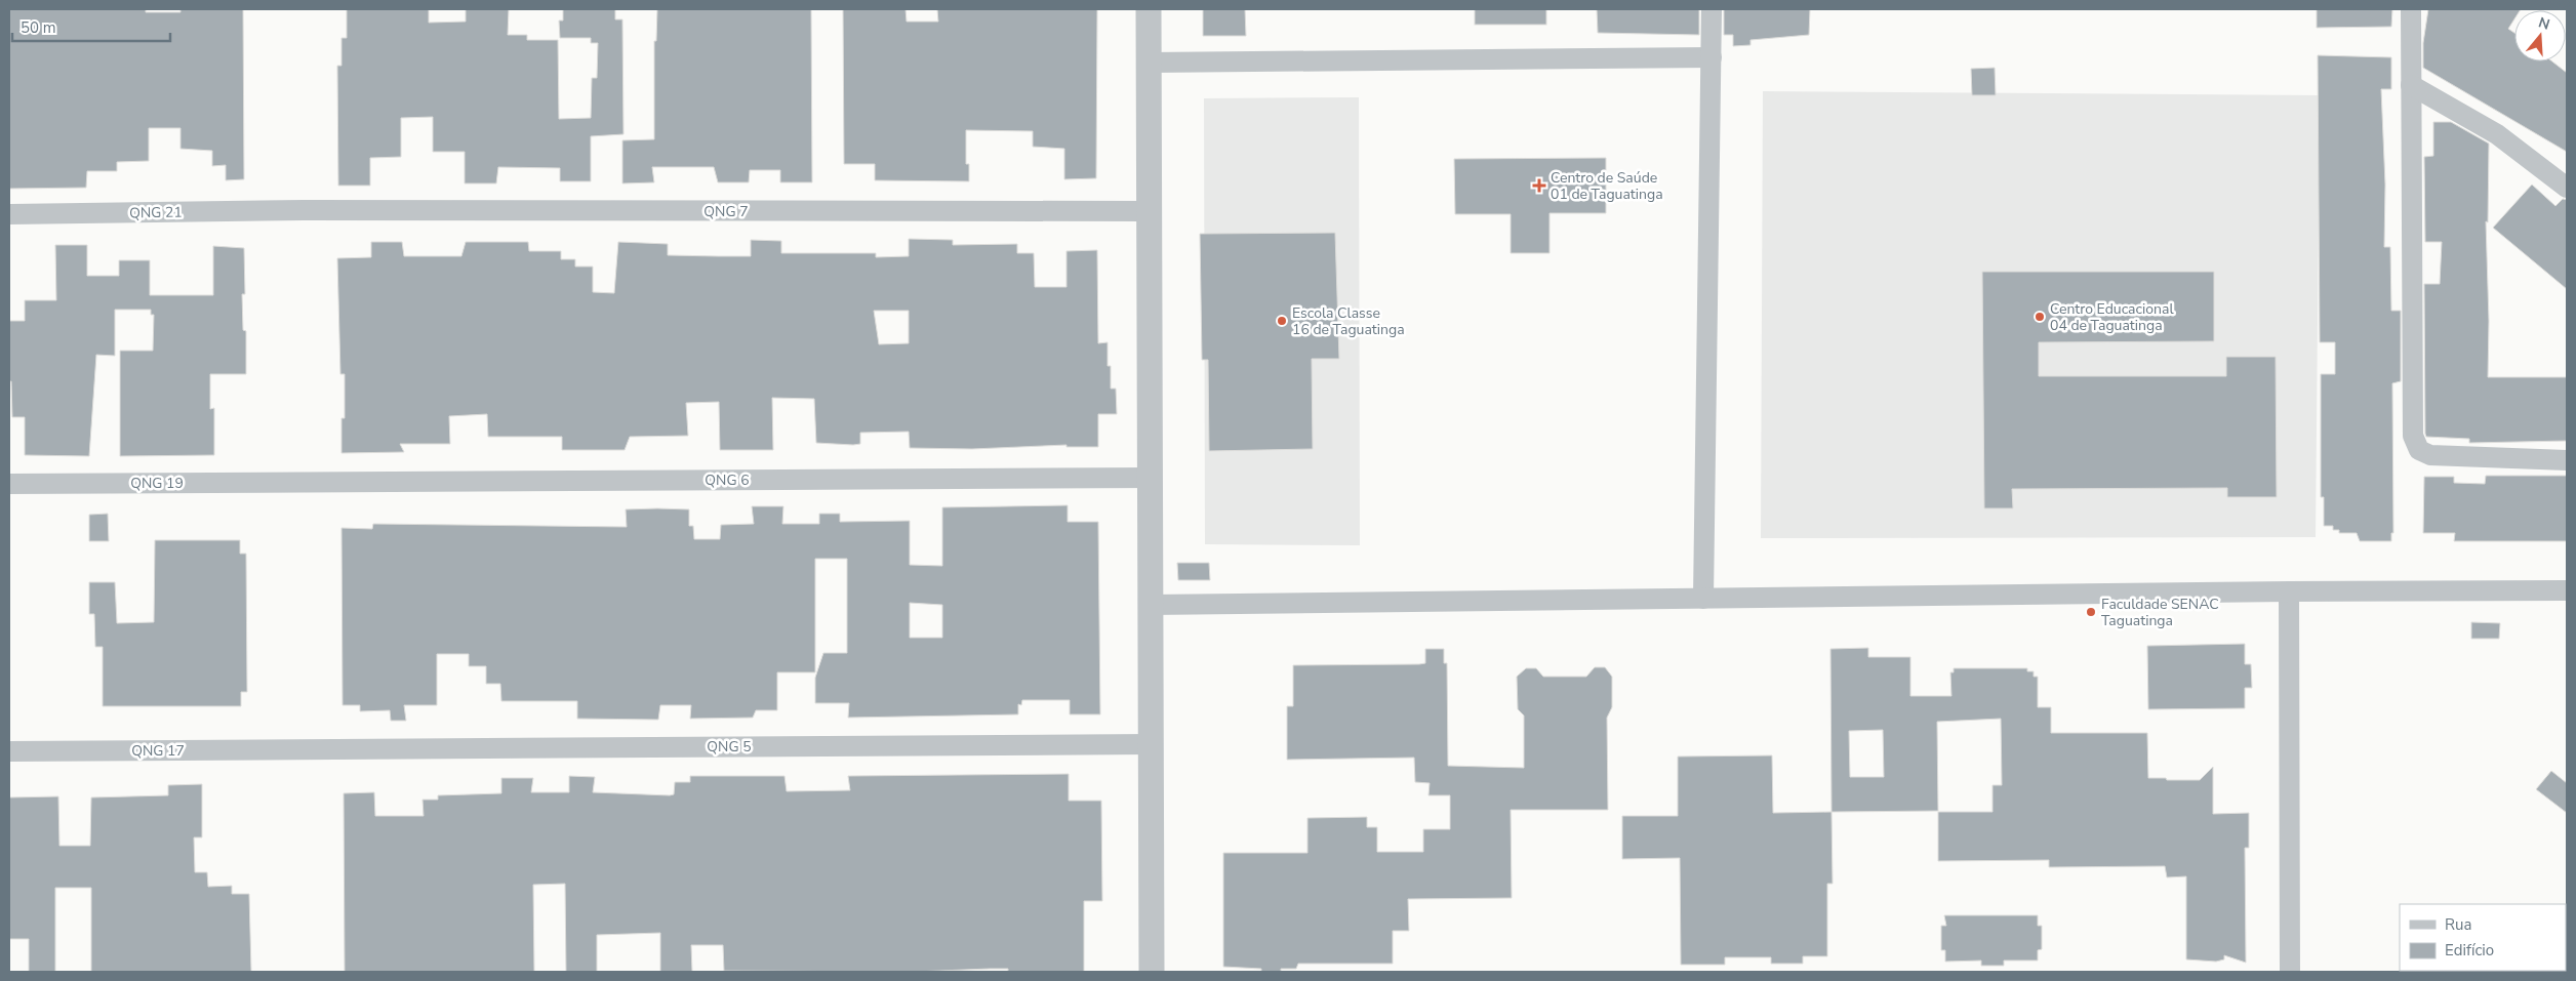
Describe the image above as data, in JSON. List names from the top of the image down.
{
  "streets": {
    "street": [
      "QNG 7",
      "QNG 21",
      "QNG 6",
      "QNG 19",
      "QNG 5",
      "QNG 17"
    ]
  },
  "crossings": [
    ["QNG 7", "QNG 21"],
    ["QNG 6", "QNG 19"],
    ["QNG 5", "QNG 17"]
  ],
  "places": {
    "health": ["Centro de Saúde 01 de Taguatinga"],
    "other": ["Centro Educacional 04 de Taguatinga", "Escola Classe 16 de Taguatinga", "Faculdade SENAC Taguatinga"]
  },
  "legend": ["Rua", "Edifício"],
  "scale_bar": "50 m",
  "north": "top"
}
